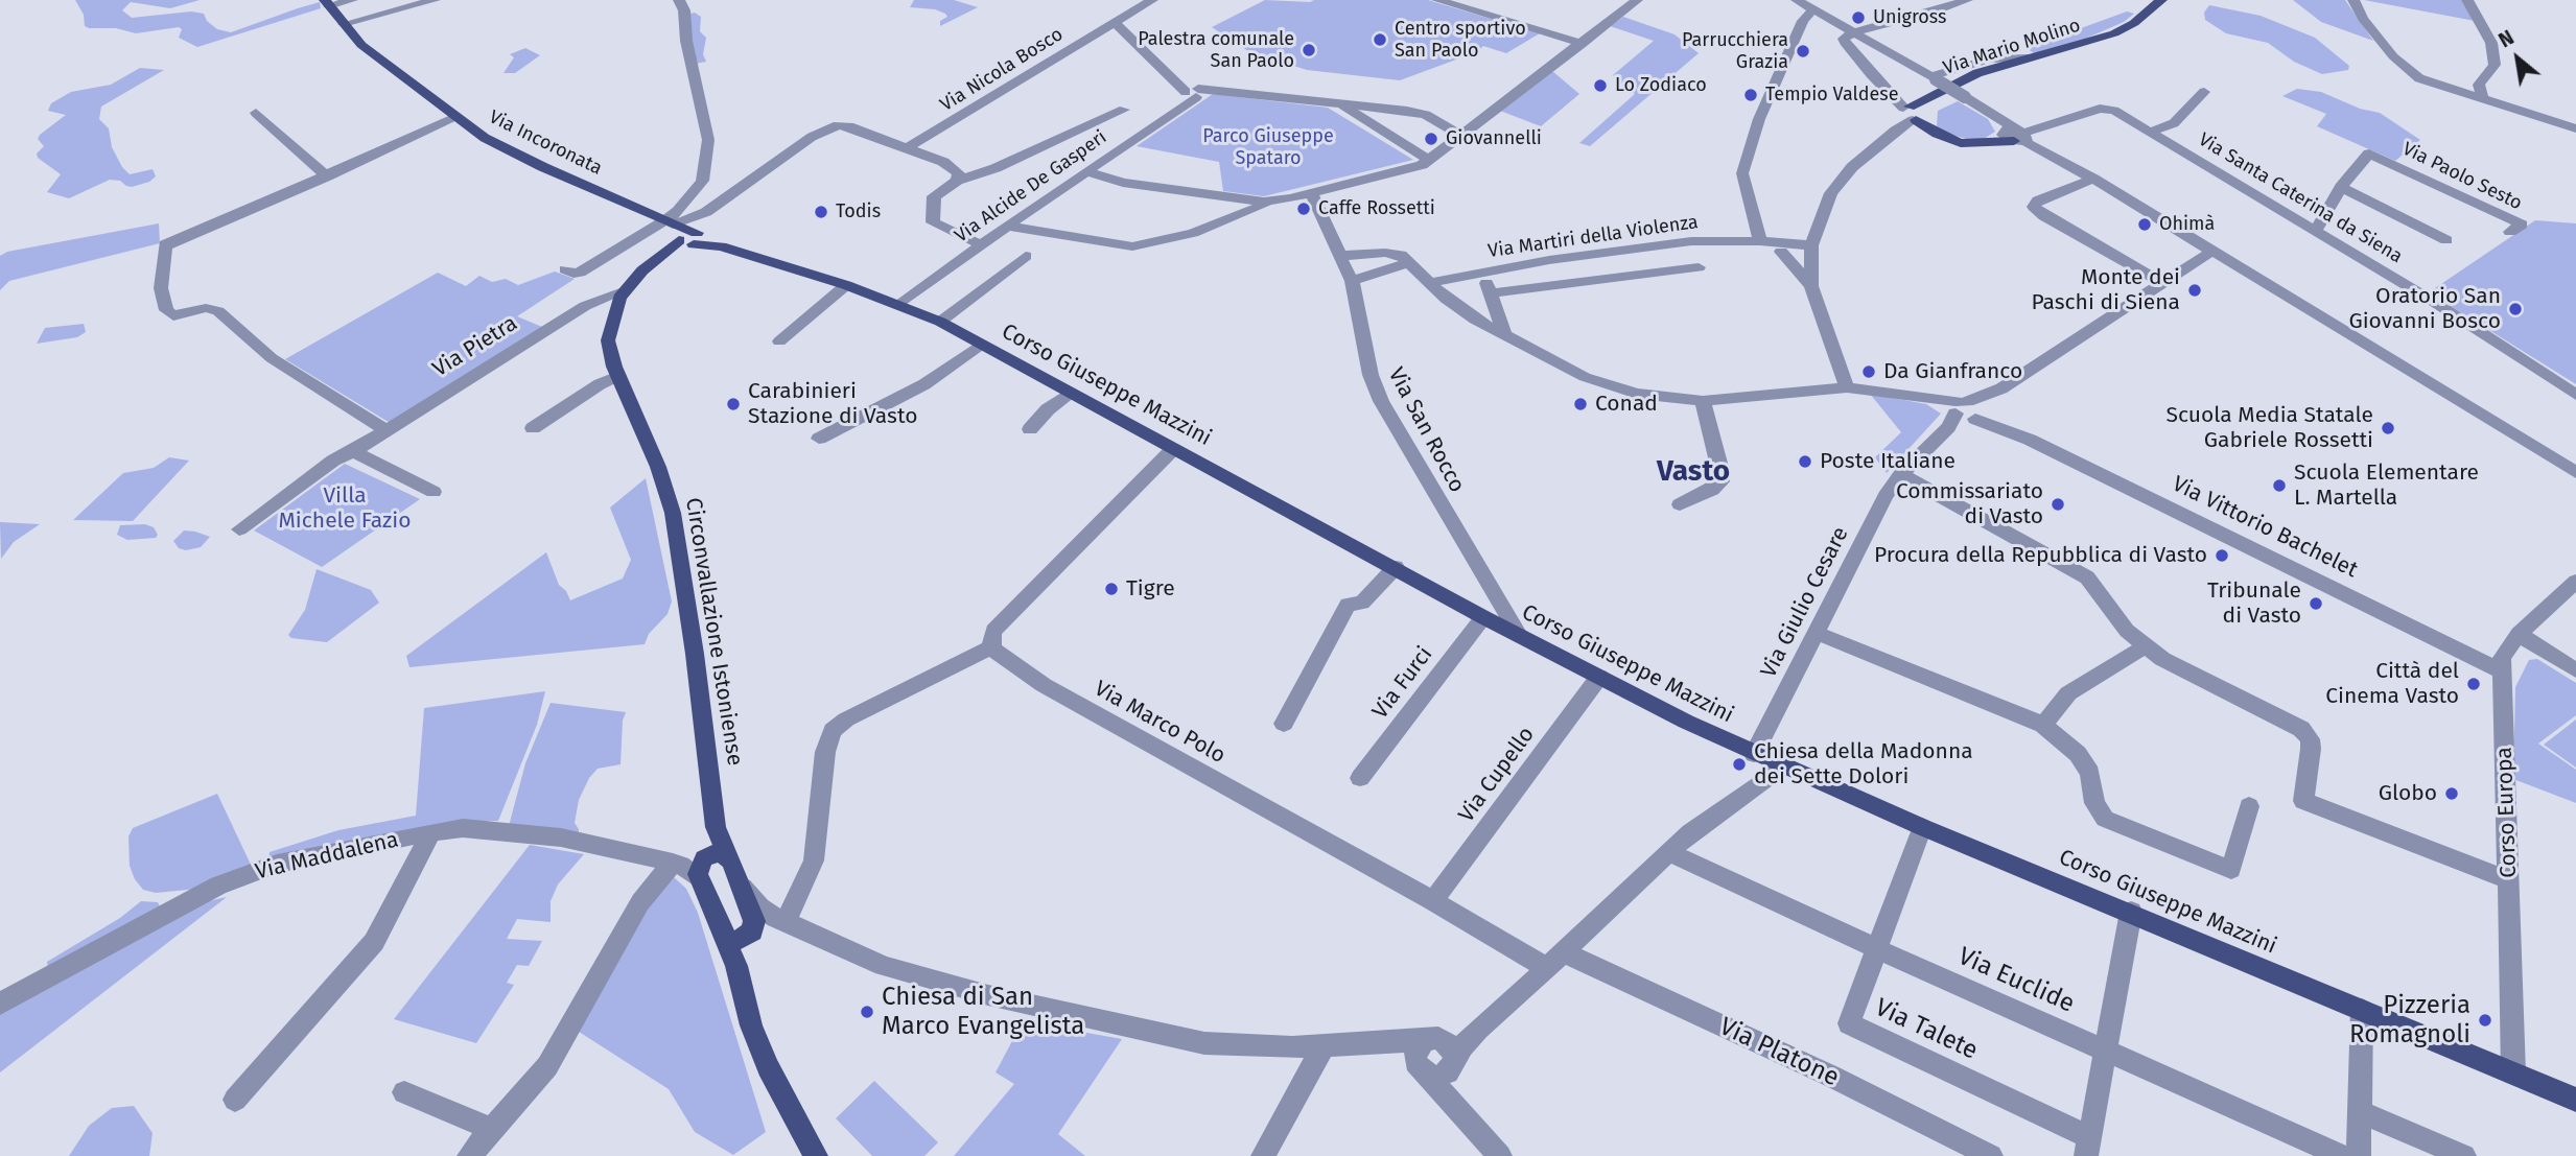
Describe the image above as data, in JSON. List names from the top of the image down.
{
  "streets": {
    "main road": [
      "Via Mario Molino",
      "Via Incoronata",
      "Corso Giuseppe Mazzini",
      "Circonvallazione Istoniense"
    ],
    "street": [
      "Via Nicola Bosco",
      "Via Paolo Sesto",
      "Via Alcide De Gasperi",
      "Via Santa Caterina da Siena",
      "Via Martiri della Violenza",
      "Via Pietra",
      "Via San Rocco",
      "Via Vittorio Bachelet",
      "Via Giulio Cesare",
      "Via Furci",
      "Via Marco Polo",
      "Via Cupello",
      "Corso Europa",
      "Via Maddalena",
      "Via Euclide",
      "Via Talete",
      "Via Platone"
    ]
  },
  "crossings": [
    ["Via Incoronata", "Corso Giuseppe Mazzini"],
    ["Via Alcide De Gasperi", "Corso Giuseppe Mazzini"],
    ["Via Martiri della Violenza", "Via Vittorio Bachelet"],
    ["Via Pietra", "Circonvallazione Istoniense"],
    ["Corso Giuseppe Mazzini", "Via San Rocco"],
    ["Corso Giuseppe Mazzini", "Via Giulio Cesare"],
    ["Corso Giuseppe Mazzini", "Via Furci"],
    ["Corso Giuseppe Mazzini", "Via Cupello"],
    ["Corso Giuseppe Mazzini", "Corso Europa"],
    ["Corso Giuseppe Mazzini", "Via Talete"],
    ["Via Vittorio Bachelet", "Via Giulio Cesare"],
    ["Via Vittorio Bachelet", "Corso Europa"],
    ["Circonvallazione Istoniense", "Via Maddalena"],
    ["Via Marco Polo", "Via Cupello"],
    ["Via Marco Polo", "Via Platone"],
    ["Via Euclide", "Via Talete"]
  ],
  "districts": ["Vasto"],
  "parks": ["Parco Giuseppe Spataro", "Villa Michele Fazio"],
  "places": [
    "Unigross",
    "Centro sportivo San Paolo",
    "Palestra comunale San Paolo",
    "Parrucchiera Grazia",
    "Lo Zodiaco",
    "Tempio Valdese",
    "Giovannelli",
    "Caffe Rossetti",
    "Todis",
    "Ohimà",
    "Monte dei Paschi di Siena",
    "Oratorio San Giovanni Bosco",
    "Da Gianfranco",
    "Carabinieri Stazione di Vasto",
    "Conad",
    "Scuola Media Statale Gabriele Rossetti",
    "Poste Italiane",
    "Scuola Elementare L. Martella",
    "Commissariato di Vasto",
    "Procura della Repubblica di Vasto",
    "Tigre",
    "Tribunale di Vasto",
    "Città del Cinema Vasto",
    "Chiesa della Madonna dei Sette Dolori",
    "Globo",
    "Chiesa di San Marco Evangelista",
    "Pizzeria Romagnoli"
  ],
  "north": "top left"
}
